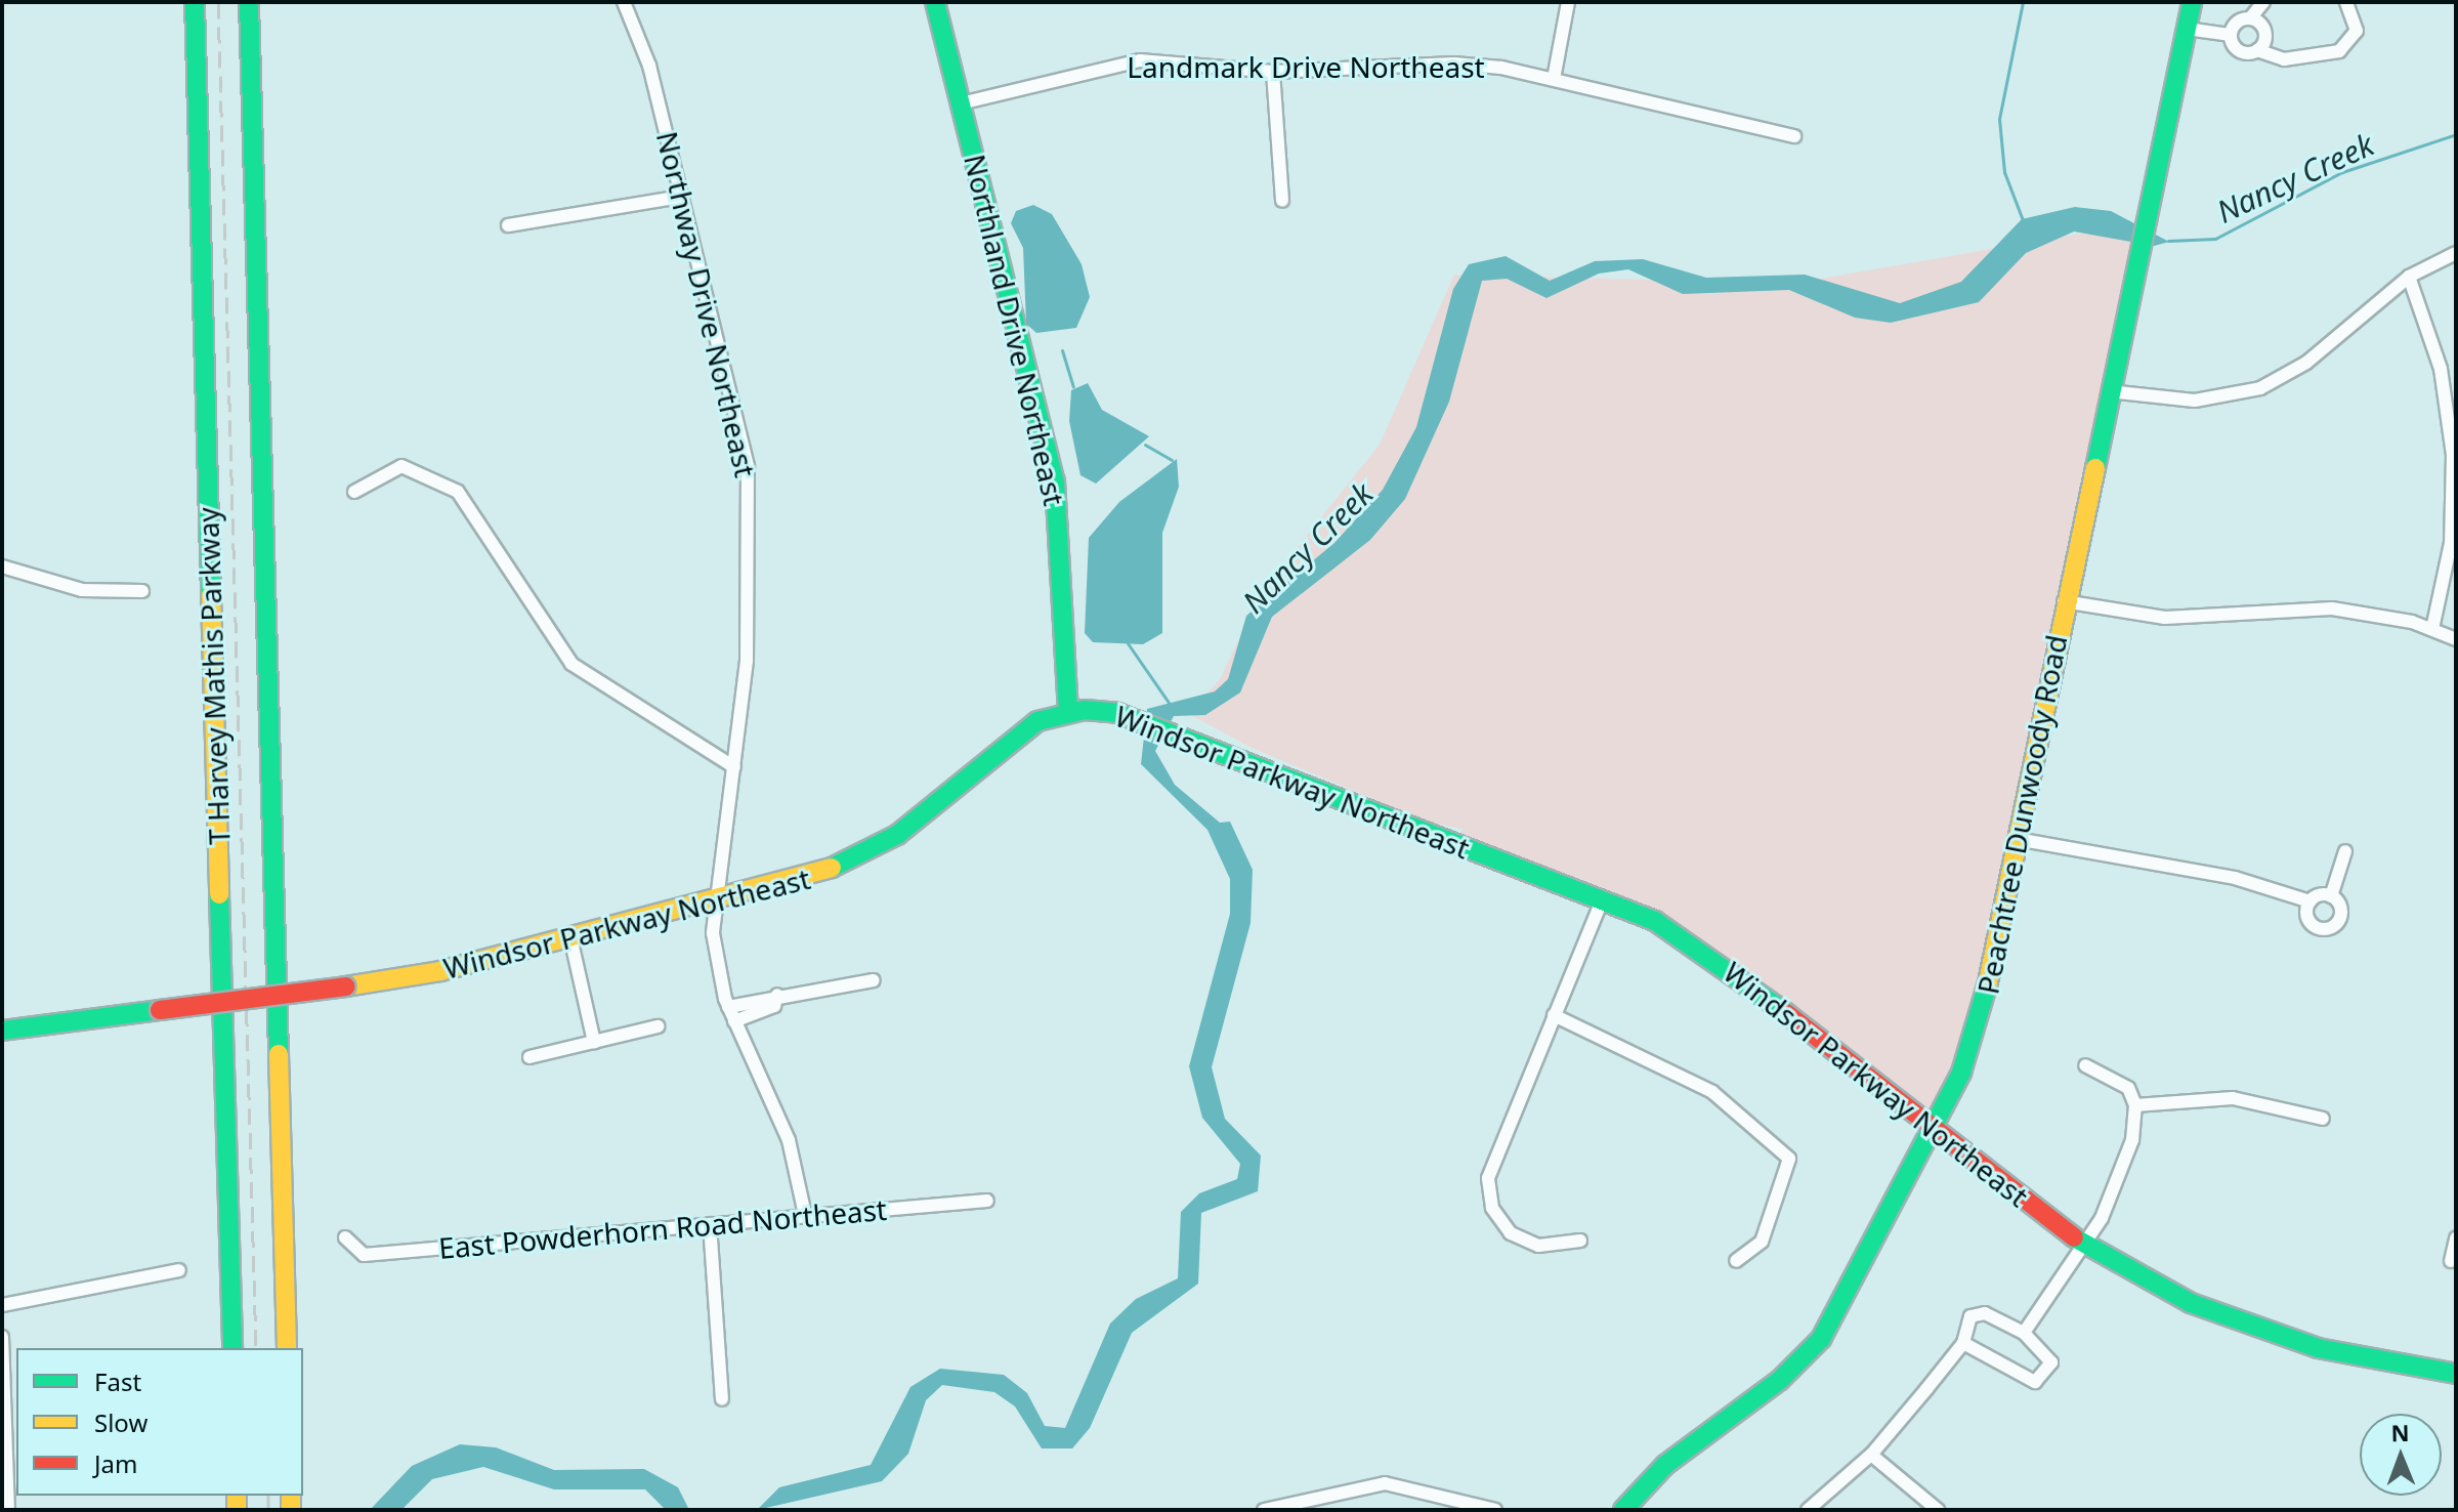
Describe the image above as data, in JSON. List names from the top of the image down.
{
  "streets": {
    "main road": [
      "Northland Drive Northeast",
      "T Harvey Mathis Parkway",
      "Windsor Parkway Northeast",
      "Peachtree Dunwoody Road"
    ],
    "street": ["Landmark Drive Northeast", "Northway Drive Northeast", "East Powderhorn Road Northeast"]
  },
  "crossings": [
    ["Landmark Drive Northeast", "Northland Drive Northeast"],
    ["Northway Drive Northeast", "Windsor Parkway Northeast"],
    ["Northway Drive Northeast", "East Powderhorn Road Northeast"],
    ["Northland Drive Northeast", "Windsor Parkway Northeast"],
    ["Windsor Parkway Northeast", "Peachtree Dunwoody Road"]
  ],
  "water": ["Nancy Creek"],
  "legend": ["Fast", "Slow", "Jam"],
  "north": "top"
}
